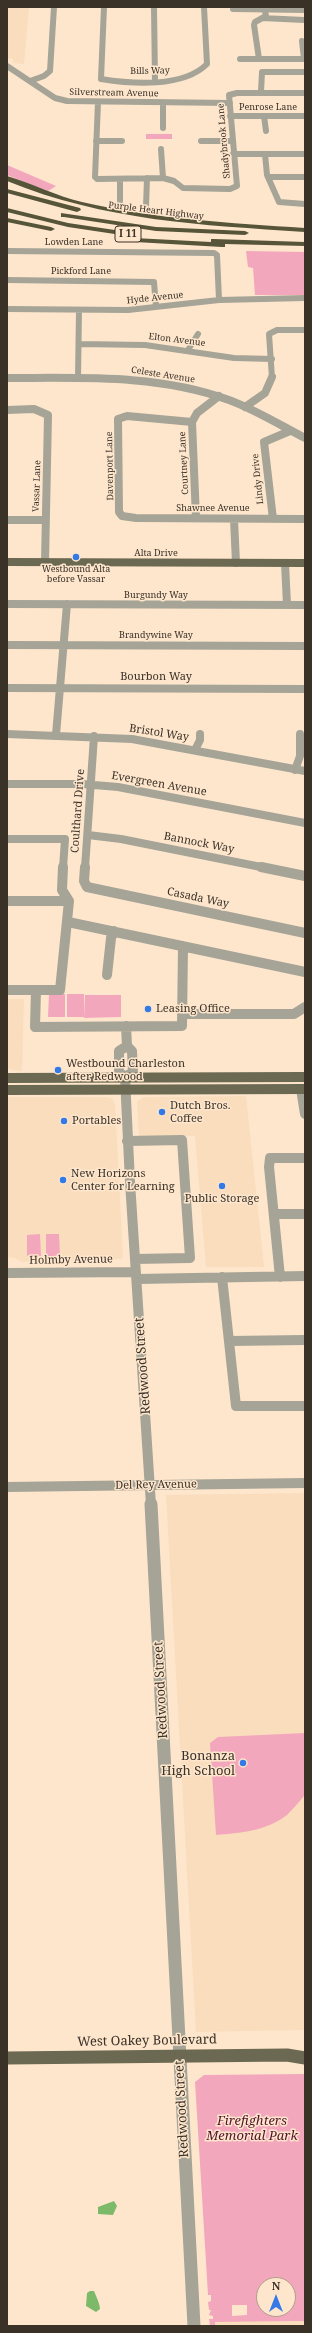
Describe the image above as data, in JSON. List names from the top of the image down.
{
  "streets": {
    "highway": ["Purple Heart Highway", "I 11"],
    "main road": ["Alta Drive", "West Oakey Boulevard"],
    "street": [
      "Bills Way",
      "Silverstream Avenue",
      "Penrose Lane",
      "Shadybrook Lane",
      "Lowden Lane",
      "Pickford Lane",
      "Hyde Avenue",
      "Elton Avenue",
      "Celeste Avenue",
      "Courtney Lane",
      "Davenport Lane",
      "Lindy Drive",
      "Vassar Lane",
      "Shawnee Avenue",
      "Burgundy Way",
      "Brandywine Way",
      "Bourbon Way",
      "Bristol Way",
      "Evergreen Avenue",
      "Coulthard Drive",
      "Bannock Way",
      "Casada Way",
      "Holmby Avenue",
      "Redwood Street",
      "Del Rey Avenue"
    ]
  },
  "crossings": [
    ["Silverstream Avenue", "Shadybrook Lane"],
    ["Penrose Lane", "Shadybrook Lane"],
    ["Lowden Lane", "Hyde Avenue"],
    ["Pickford Lane", "Hyde Avenue"],
    ["Celeste Avenue", "Courtney Lane"],
    ["Celeste Avenue", "Lindy Drive"],
    ["Courtney Lane", "Davenport Lane"],
    ["Courtney Lane", "Shawnee Avenue"],
    ["Davenport Lane", "Shawnee Avenue"],
    ["Lindy Drive", "Shawnee Avenue"],
    ["Vassar Lane", "Alta Drive"],
    ["Bristol Way", "Coulthard Drive"],
    ["Evergreen Avenue", "Coulthard Drive"],
    ["Coulthard Drive", "Bannock Way"],
    ["Coulthard Drive", "Casada Way"],
    ["Holmby Avenue", "Redwood Street"],
    ["Redwood Street", "Del Rey Avenue"],
    ["Redwood Street", "West Oakey Boulevard"]
  ],
  "parks": ["Firefighters Memorial Park"],
  "places": [
    "Westbound Alta before Vassar",
    "Leasing Office",
    "Westbound Charleston after Redwood",
    "Dutch Bros. Coffee",
    "Portables",
    "New Horizons Center for Learning",
    "Public Storage",
    "Bonanza High School"
  ],
  "north": "top"
}
